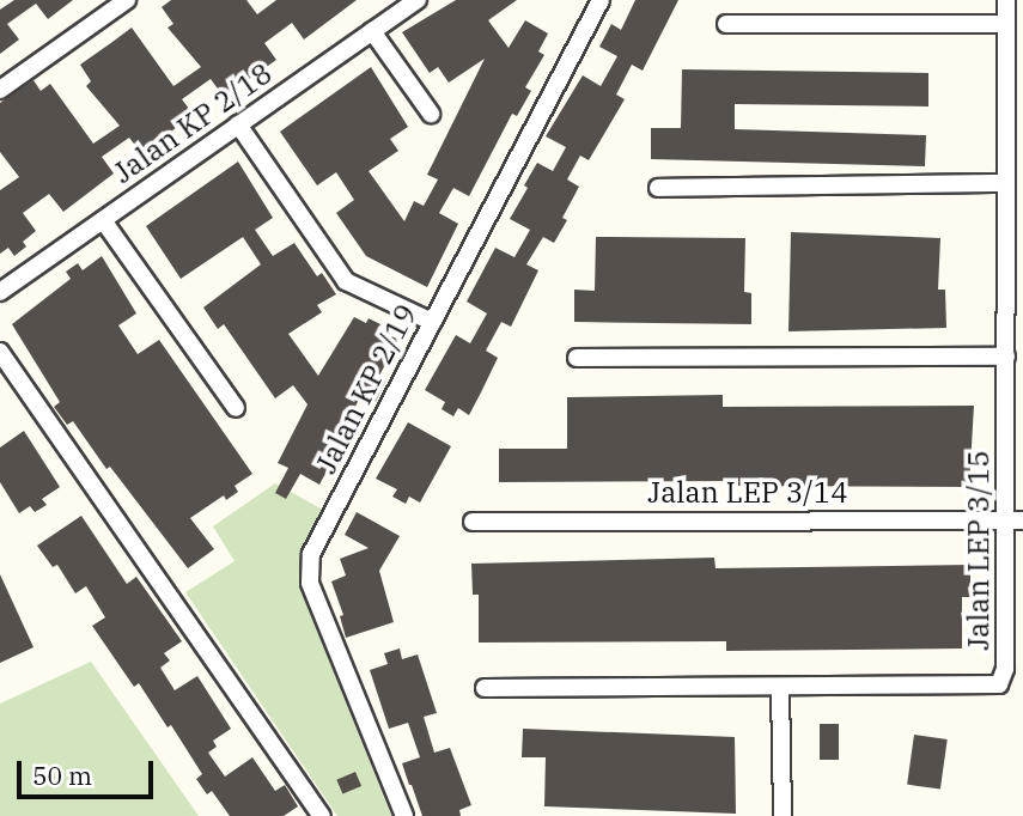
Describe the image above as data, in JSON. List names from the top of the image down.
{
  "streets": {
    "street": [
      "Jalan KP 2/18",
      "Jalan KP 2/19",
      "Jalan LEP 3/14",
      "Jalan LEP 3/15"
    ]
  },
  "crossings": [
    ["Jalan LEP 3/14", "Jalan LEP 3/15"]
  ],
  "scale_bar": "50 m"
}
